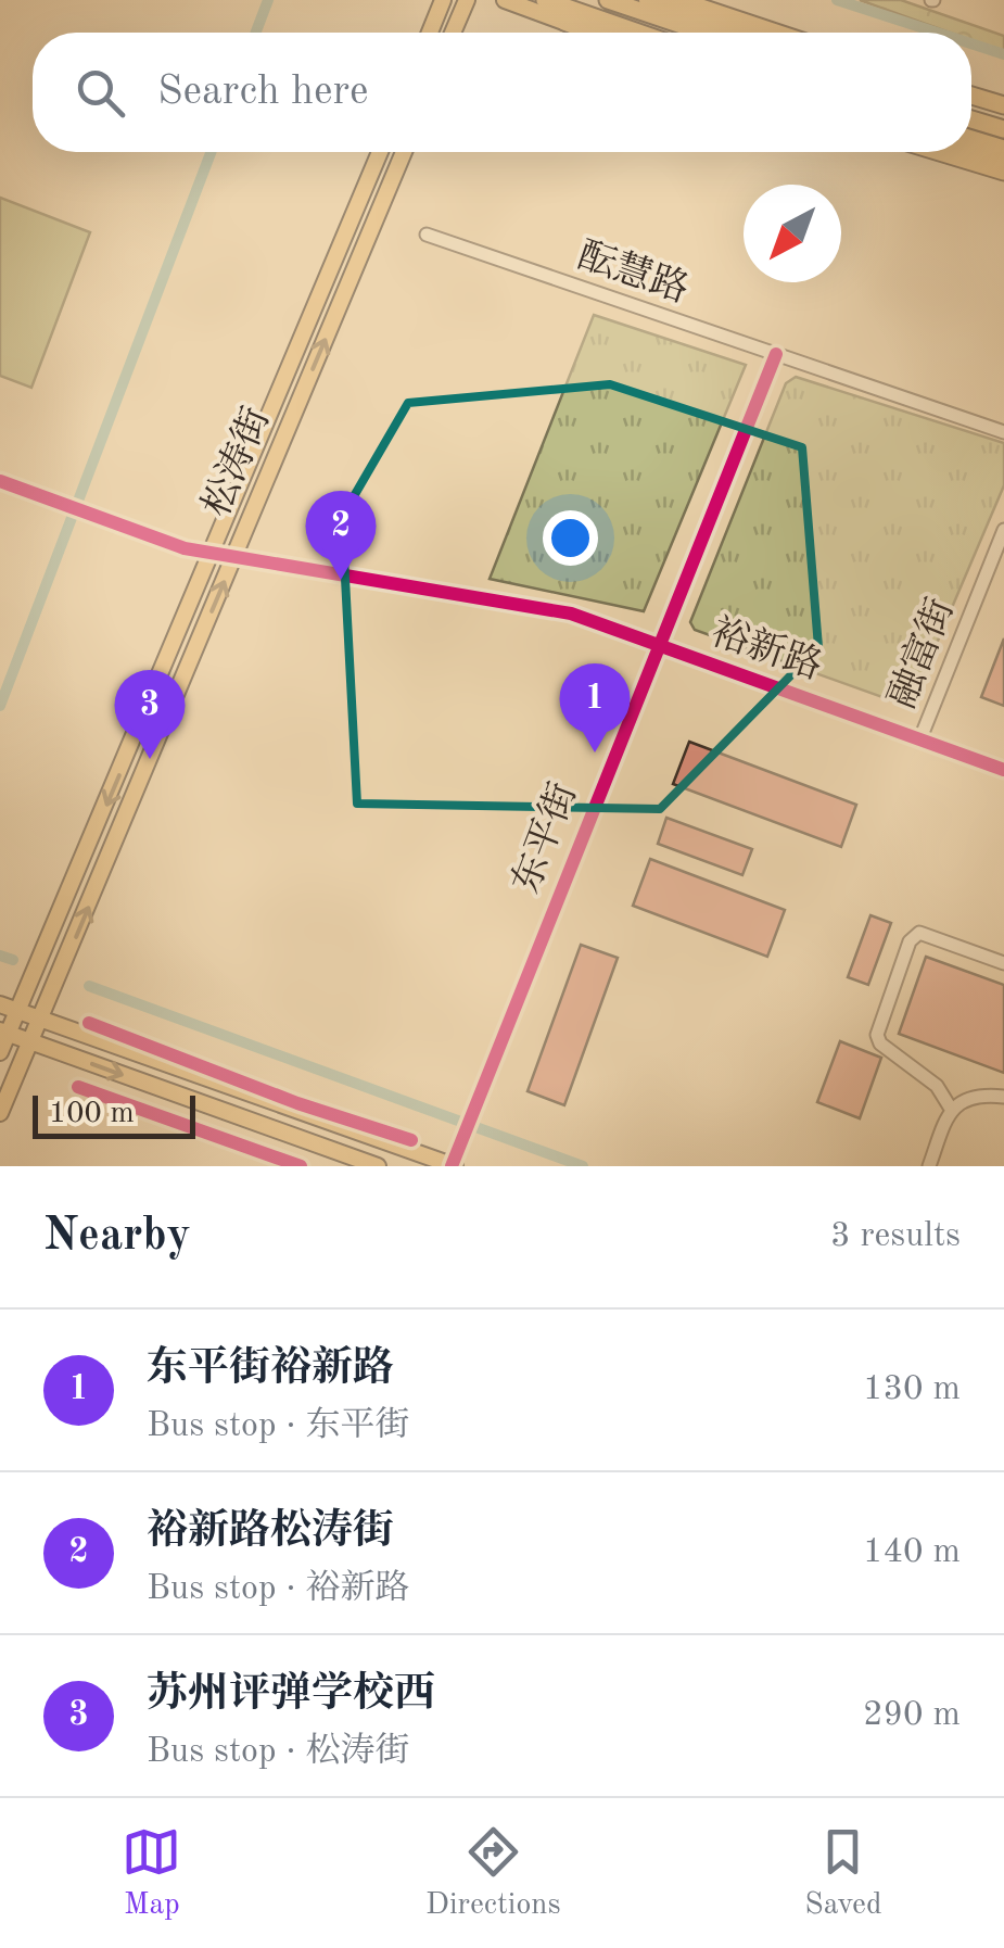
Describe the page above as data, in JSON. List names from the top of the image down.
{
  "streets": {
    "main road": ["松涛街"],
    "street": [
      "酝慧路",
      "裕新路",
      "融富街",
      "东平街"
    ]
  },
  "crossings": [
    ["酝慧路", "东平街"],
    ["松涛街", "裕新路"],
    ["裕新路", "融富街"],
    ["裕新路", "东平街"]
  ],
  "scale_bar": "100 m",
  "north": "bottom left",
  "page": {
    "search": "Search here",
    "pins": ["2", "1", "3"],
    "scale": "100 m",
    "heading": ["Nearby", "3 results"],
    "list": [
      {
        "mark": "1",
        "name": "东平街裕新路",
        "note": "Bus stop · 东平街",
        "value": "130 m"
      },
      {
        "mark": "2",
        "name": "裕新路松涛街",
        "note": "Bus stop · 裕新路",
        "value": "140 m"
      },
      {
        "mark": "3",
        "name": "苏州评弹学校西",
        "note": "Bus stop · 松涛街",
        "value": "290 m"
      }
    ],
    "nav": ["Map", "Directions", "Saved"]
  }
}
